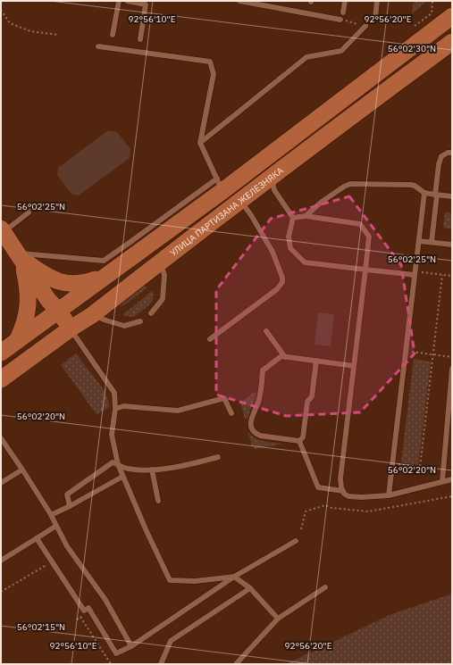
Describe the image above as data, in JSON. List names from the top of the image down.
{
  "streets": {
    "main road": ["УЛИЦА ПАРТИЗАНА ЖЕЛЕЗНЯКА"]
  },
  "coordinates": [
    "92°56'10\"E",
    "92°56'20\"E",
    "56°02'30\"N",
    "56°02'25\"N",
    "56°02'20\"N",
    "56°02'15\"N"
  ]
}
